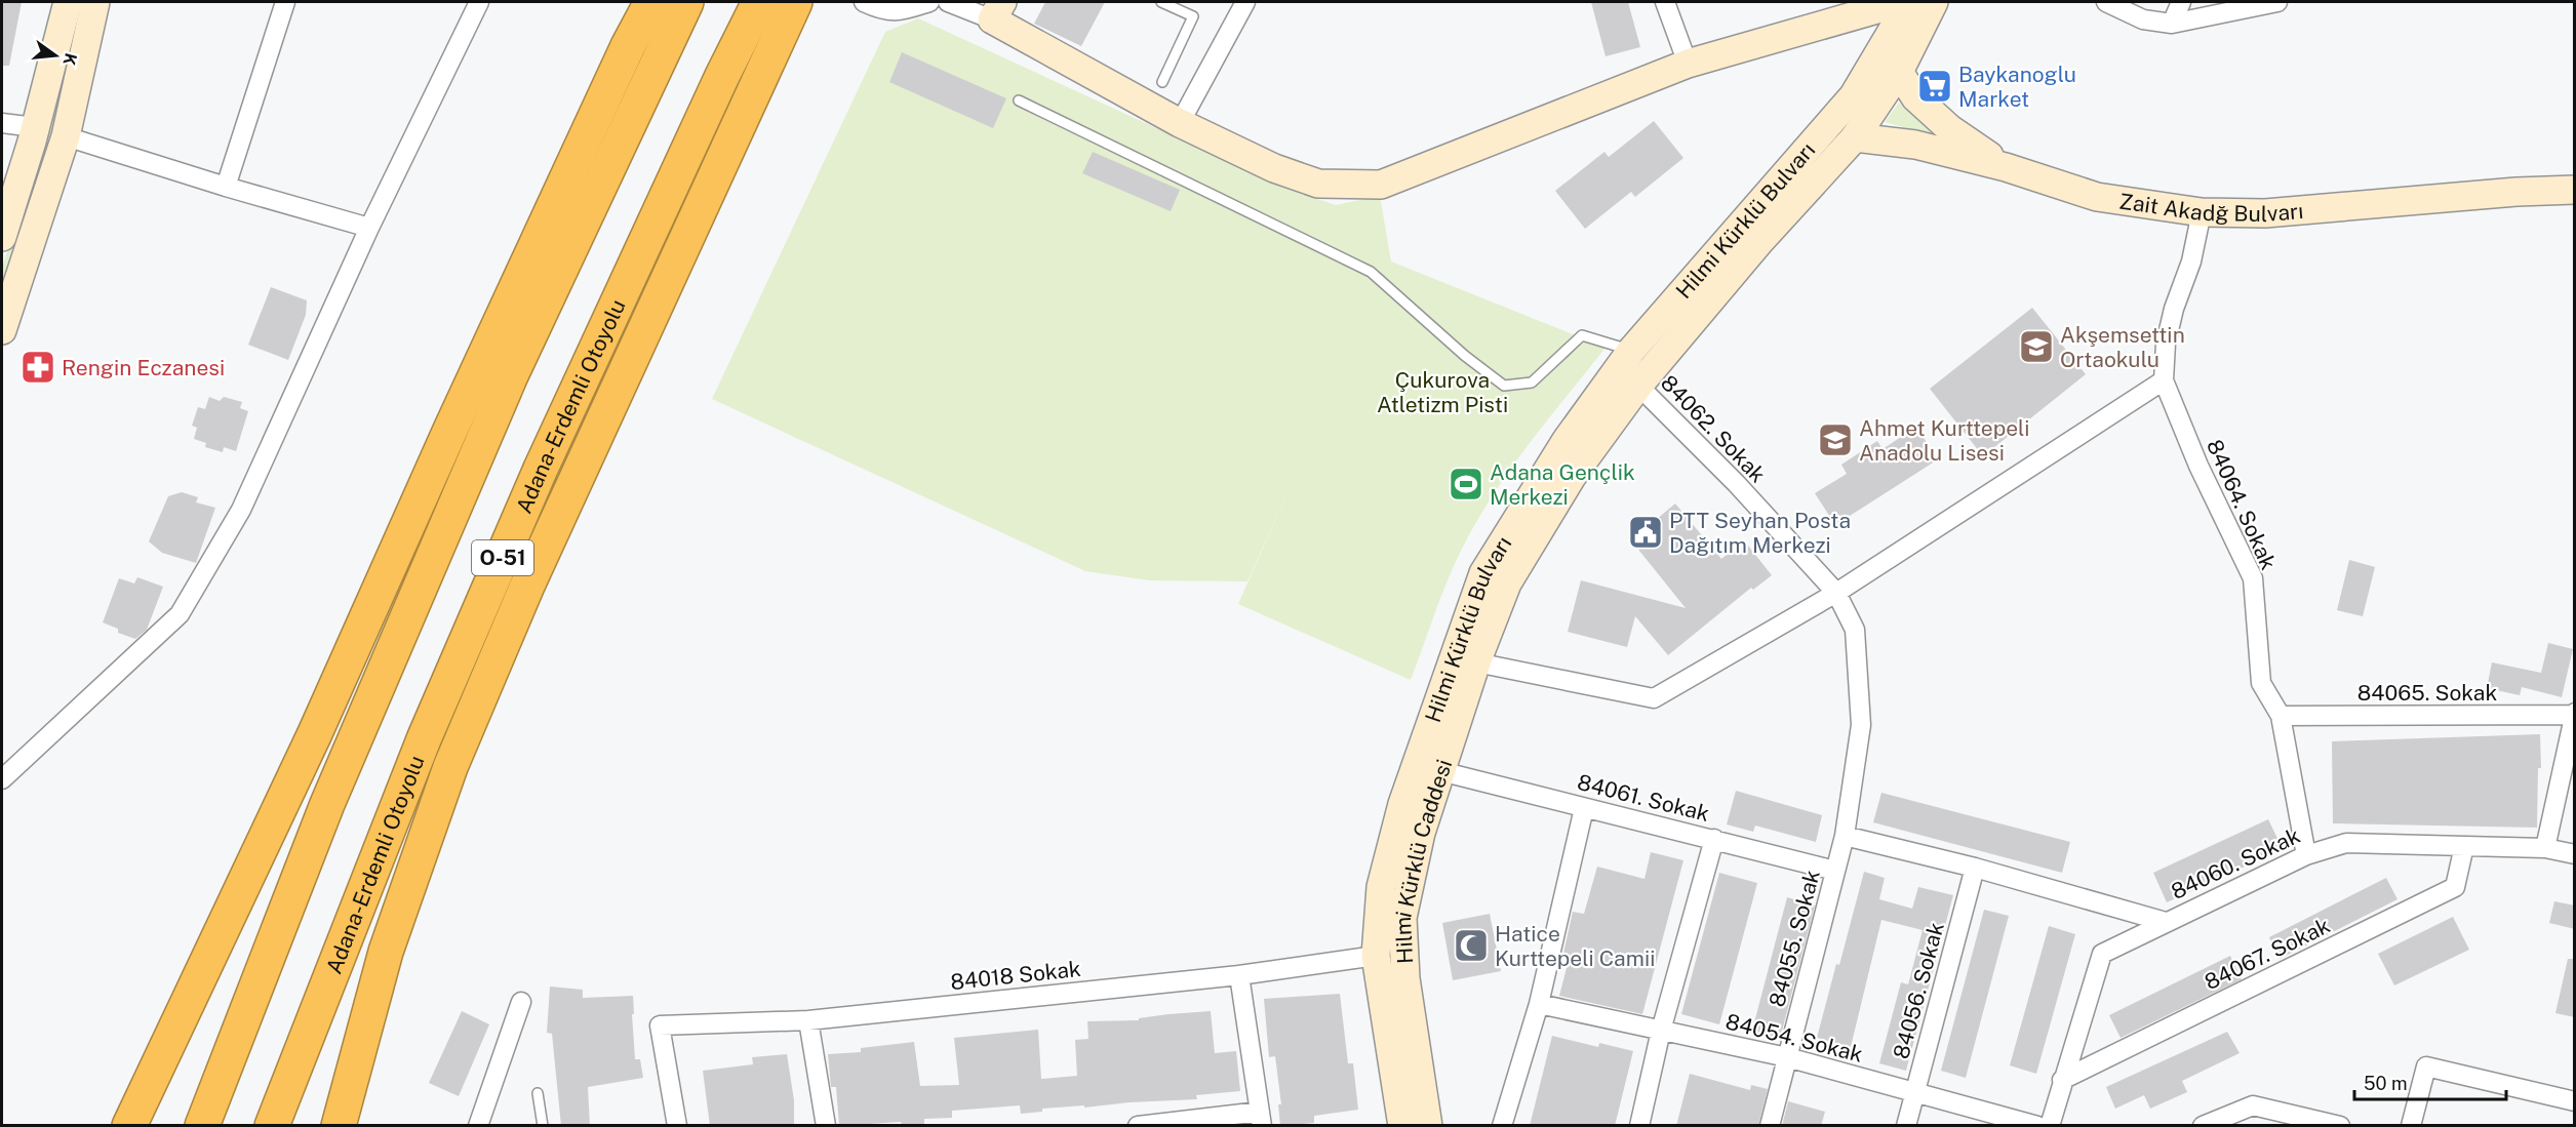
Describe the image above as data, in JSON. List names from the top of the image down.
{
  "streets": {
    "highway": ["Adana-Erdemli Otoyolu", "O-51"],
    "main road": ["Zait Akadğ Bulvarı", "Hilmi Kürklü Bulvarı", "Hilmi Kürklü Caddesi"],
    "street": [
      "84062. Sokak",
      "84064. Sokak",
      "84065. Sokak",
      "84061. Sokak",
      "84060. Sokak",
      "84055. Sokak",
      "84067. Sokak",
      "84018 Sokak",
      "84056. Sokak",
      "84054. Sokak"
    ]
  },
  "crossings": [
    ["Zait Akadğ Bulvarı", "84064. Sokak"],
    ["Zait Akadğ Bulvarı", "Hilmi Kürklü Caddesi"],
    ["Hilmi Kürklü Bulvarı", "84018 Sokak"],
    ["84062. Sokak", "Hilmi Kürklü Caddesi"],
    ["84062. Sokak", "84055. Sokak"],
    ["84064. Sokak", "84065. Sokak"],
    ["84064. Sokak", "84060. Sokak"],
    ["84061. Sokak", "Hilmi Kürklü Caddesi"],
    ["84061. Sokak", "84055. Sokak"],
    ["84060. Sokak", "84067. Sokak"],
    ["84055. Sokak", "84054. Sokak"],
    ["84056. Sokak", "84054. Sokak"]
  ],
  "parks": ["Çukurova Atletizm Pisti"],
  "places": {
    "supermarket": ["Baykanoglu Market"],
    "school or university": ["Akşemsettin Ortaokulu", "Ahmet Kurttepeli Anadolu Lisesi"],
    "pharmacy": ["Rengin Eczanesi"],
    "sports": ["Adana Gençlik Merkezi"],
    "public building": ["PTT Seyhan Posta Dağıtım Merkezi"],
    "mosque": ["Hatice Kurttepeli Camii"]
  },
  "scale_bar": "50 m",
  "north": "right"
}
